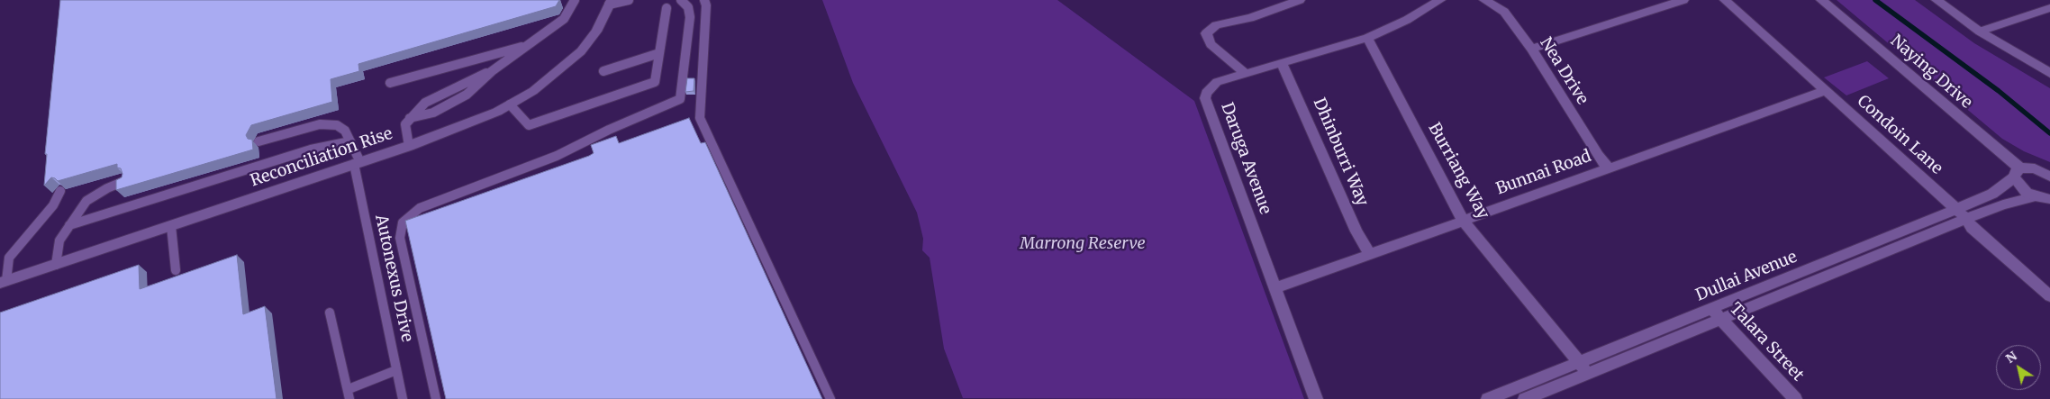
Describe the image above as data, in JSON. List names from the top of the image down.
{
  "streets": {
    "street": [
      "Nea Drive",
      "Naying Drive",
      "Condoin Lane",
      "Dhinburri Way",
      "Reconciliation Rise",
      "Daruga Avenue",
      "Burriang Way",
      "Bunnai Road",
      "Dullai Avenue",
      "Talara Street"
    ],
    "lane": ["Autonexus Drive"]
  },
  "crossings": [
    ["Nea Drive", "Bunnai Road"],
    ["Naying Drive", "Dullai Avenue"],
    ["Condoin Lane", "Bunnai Road"],
    ["Condoin Lane", "Dullai Avenue"],
    ["Dhinburri Way", "Daruga Avenue"],
    ["Dhinburri Way", "Bunnai Road"],
    ["Reconciliation Rise", "Autonexus Drive"],
    ["Daruga Avenue", "Burriang Way"],
    ["Daruga Avenue", "Bunnai Road"],
    ["Burriang Way", "Bunnai Road"],
    ["Burriang Way", "Dullai Avenue"],
    ["Dullai Avenue", "Talara Street"]
  ],
  "parks": ["Marrong Reserve"],
  "north": "top left"
}
